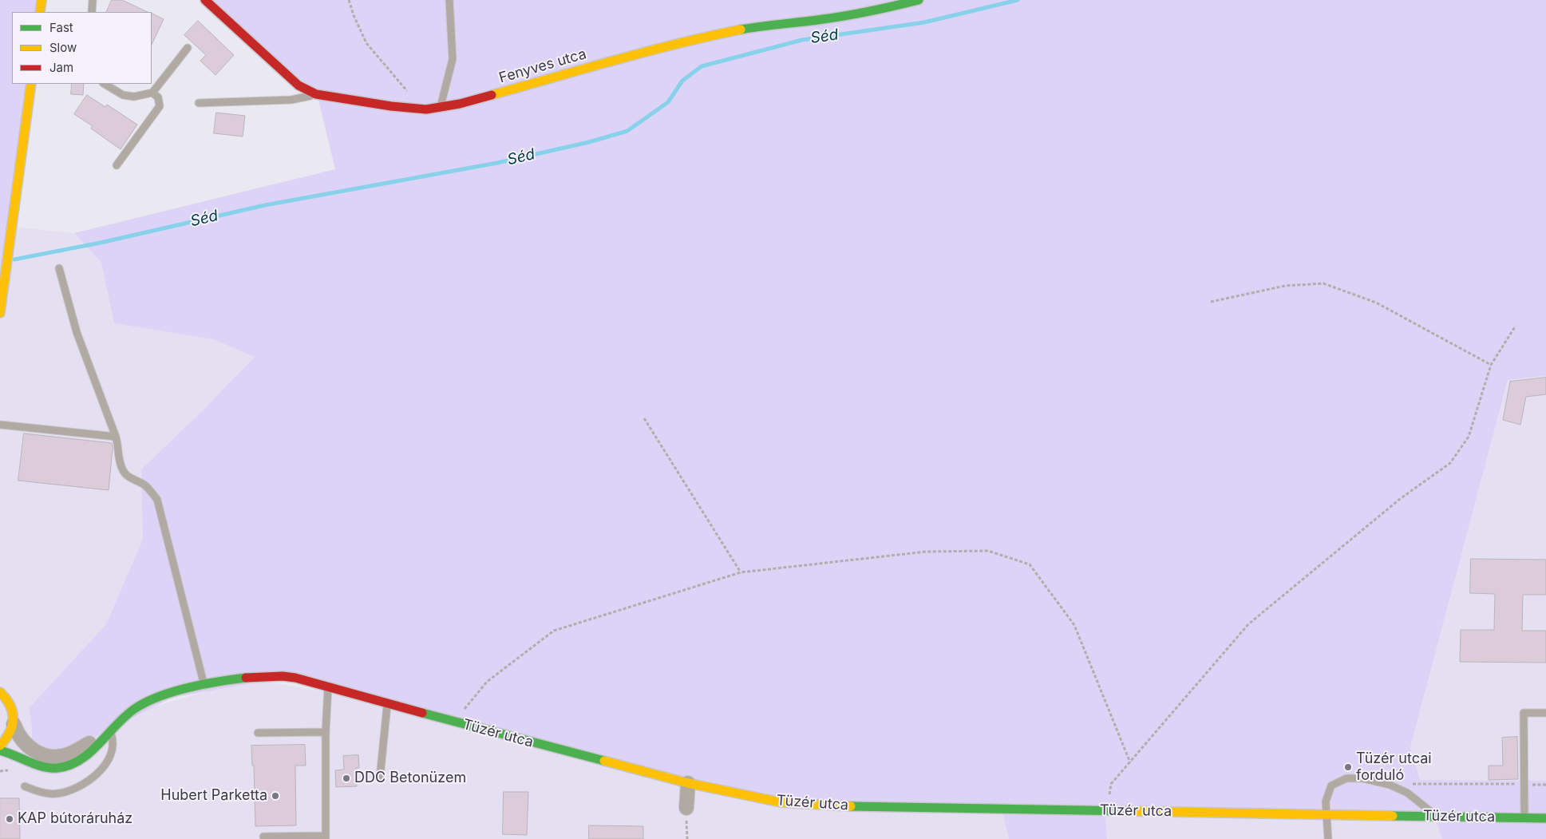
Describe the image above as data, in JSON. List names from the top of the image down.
{
  "streets": {
    "street": ["Fenyves utca", "Tüzér utca"]
  },
  "water": ["Séd"],
  "places": [
    "Tüzér utcai forduló",
    "DDC Betonüzem",
    "Hubert Parketta",
    "KAP bútoráruház"
  ],
  "legend": ["Fast", "Slow", "Jam"]
}
